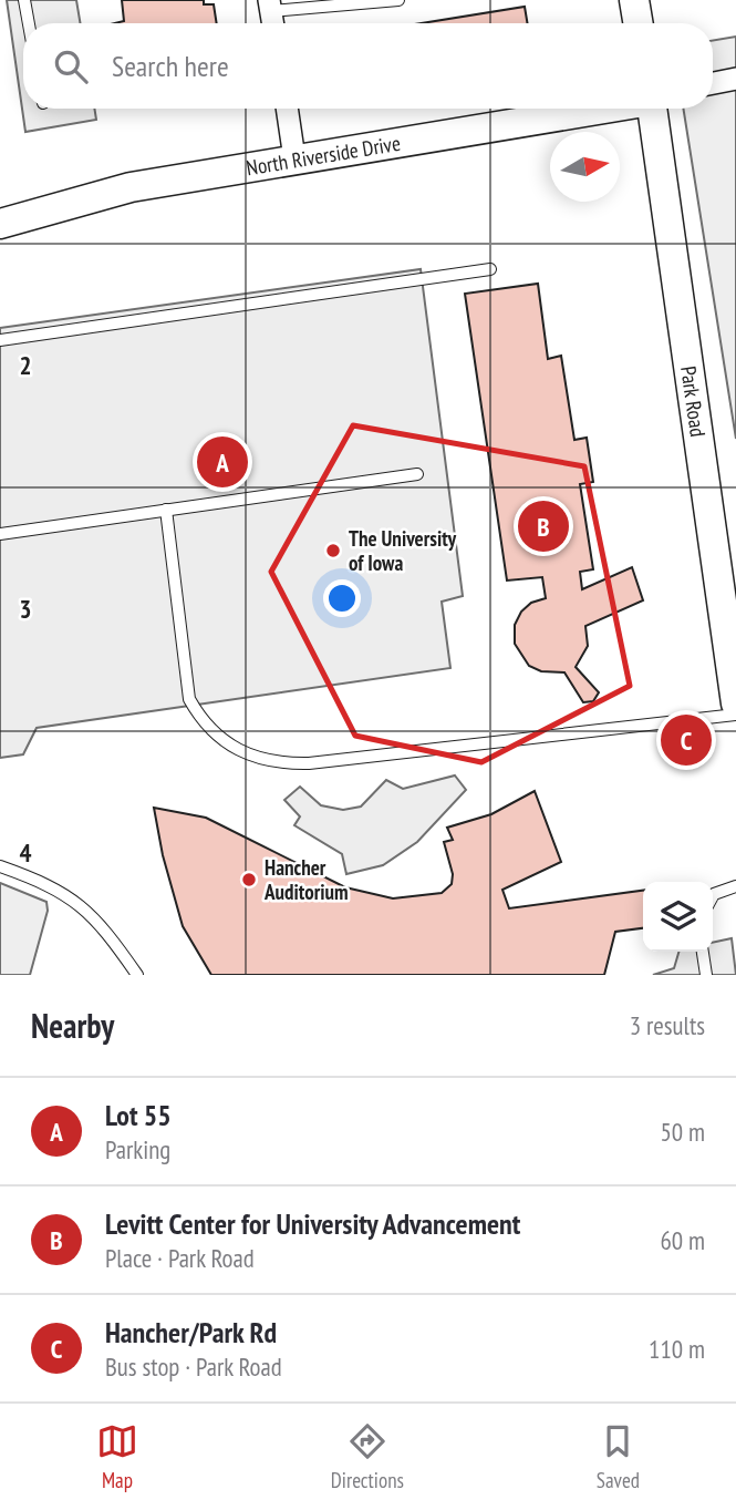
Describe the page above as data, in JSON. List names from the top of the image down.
{
  "streets": {
    "street": ["North Riverside Drive", "Park Road"]
  },
  "places": ["The University of Iowa", "Hancher Auditorium"],
  "north": "right",
  "page": {
    "search": "Search here",
    "pins": ["A", "B", "C"],
    "heading": ["Nearby", "3 results"],
    "list": [
      {
        "mark": "A",
        "name": "Lot 55",
        "note": "Parking",
        "value": "50 m"
      },
      {
        "mark": "B",
        "name": "Levitt Center for University Advancement",
        "note": "Place · Park Road",
        "value": "60 m"
      },
      {
        "mark": "C",
        "name": "Hancher/Park Rd",
        "note": "Bus stop · Park Road",
        "value": "110 m"
      }
    ],
    "nav": ["Map", "Directions", "Saved"]
  },
  "grid": {
    "rows": ["2", "3", "4"]
  }
}
